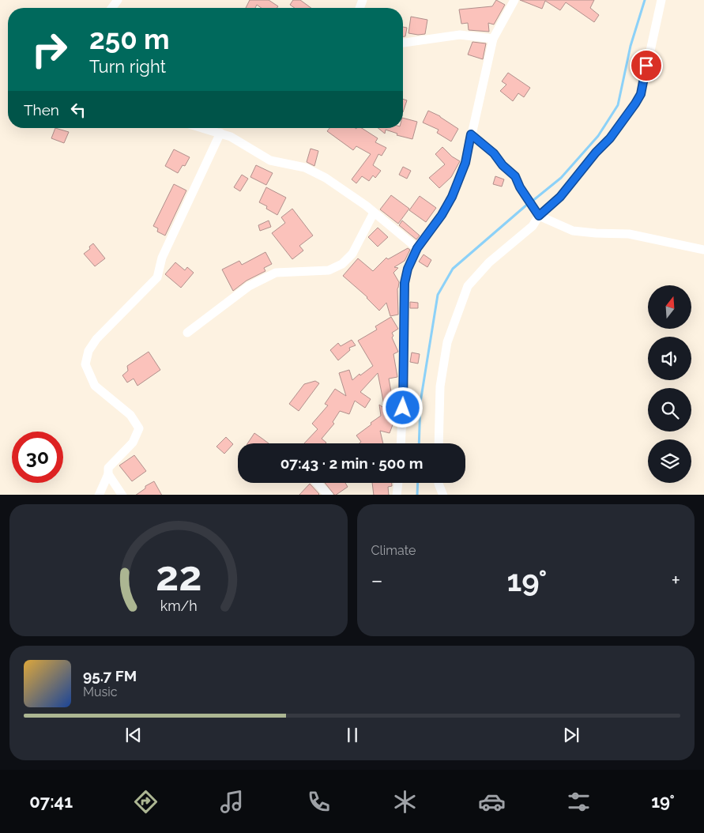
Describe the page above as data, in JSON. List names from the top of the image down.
{
  "north": "top",
  "page": {
    "turn": ["250 m", "Turn right"],
    "then": "Then",
    "limit": "30",
    "trip": "07:43 · 2 min · 500 m",
    "tile": "Climate",
    "heat": ["−", "19°", "+"],
    "song": ["95.7 FM", "Music"],
    "tabs": ["07:41", "19°"],
    "gauge": ["22", "km/h"]
  }
}
